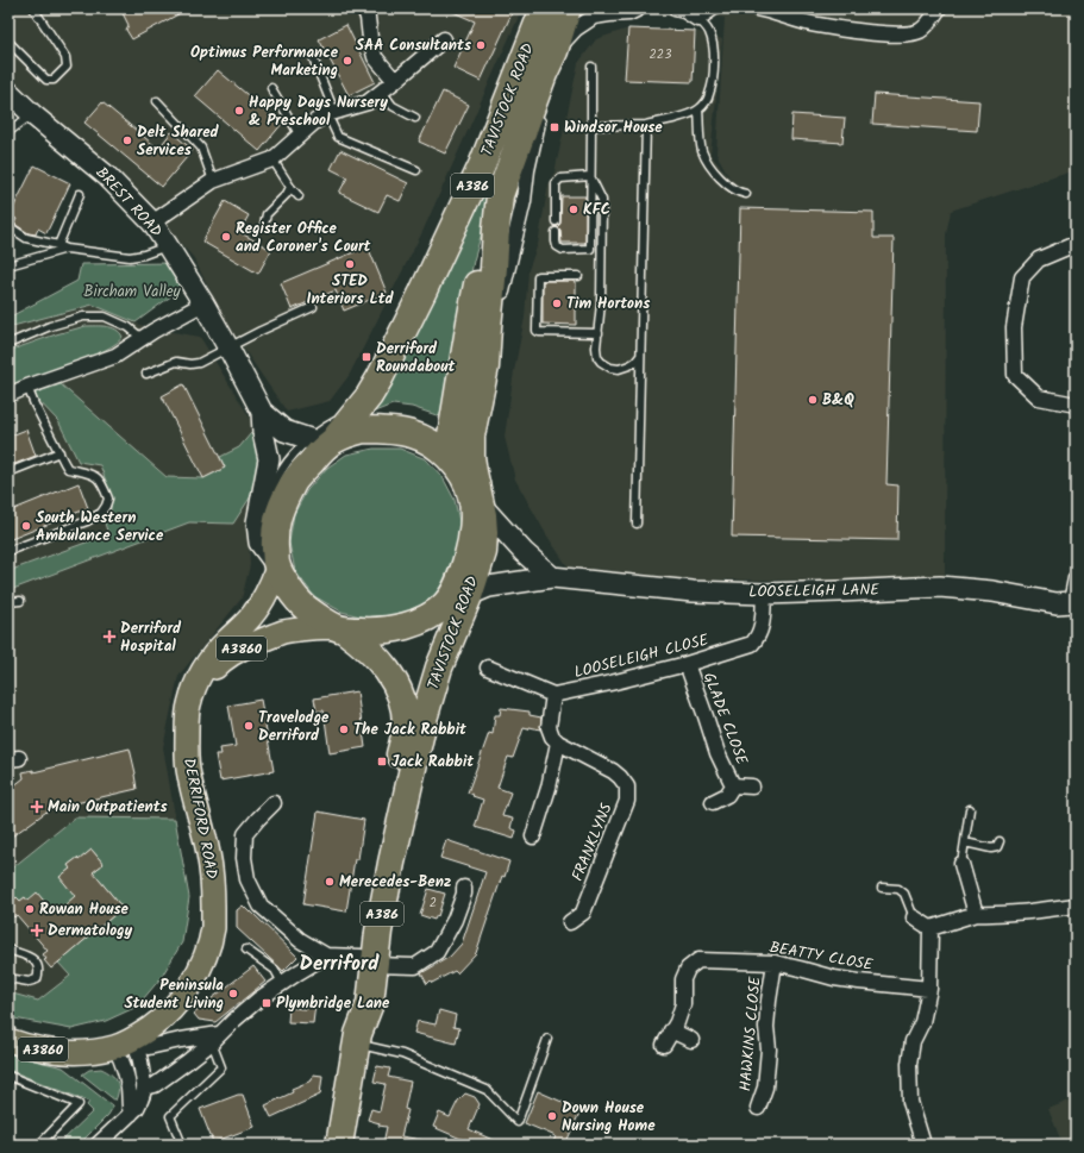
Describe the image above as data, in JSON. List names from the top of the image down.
{
  "streets": {
    "highway": ["TAVISTOCK ROAD", "A386"],
    "main road": ["A3860", "DERRIFORD ROAD"],
    "street": [
      "BREST ROAD",
      "LOOSELEIGH LANE",
      "LOOSELEIGH CLOSE",
      "GLADE CLOSE",
      "FRANKLYNS",
      "BEATTY CLOSE",
      "HAWKINS CLOSE"
    ]
  },
  "crossings": [
    ["TAVISTOCK ROAD", "A386"],
    ["TAVISTOCK ROAD", "BREST ROAD"],
    ["TAVISTOCK ROAD", "LOOSELEIGH LANE"],
    ["TAVISTOCK ROAD", "DERRIFORD ROAD"],
    ["BREST ROAD", "DERRIFORD ROAD"],
    ["LOOSELEIGH LANE", "LOOSELEIGH CLOSE"],
    ["LOOSELEIGH CLOSE", "GLADE CLOSE"],
    ["BEATTY CLOSE", "HAWKINS CLOSE"]
  ],
  "districts": ["Derriford"],
  "parks": ["Bircham Valley"],
  "places": {
    "other": [
      "SAA Consultants",
      "Optimus Performance Marketing",
      "Happy Days Nursery & Preschool",
      "Delt Shared Services",
      "KFC",
      "Register Office and Coroner's Court",
      "STED Interiors Ltd",
      "Tim Hortons",
      "B&Q",
      "South Western Ambulance Service",
      "Travelodge Derriford",
      "The Jack Rabbit",
      "Merecedes-Benz",
      "Rowan House",
      "Peninsula Student Living",
      "Down House Nursing Home"
    ],
    "transit": [
      "Windsor House",
      "Derriford Roundabout",
      "Jack Rabbit",
      "Plymbridge Lane"
    ],
    "health": ["Derriford Hospital", "Main Outpatients", "Dermatology"]
  },
  "house_numbers": ["223", "2"]
}
